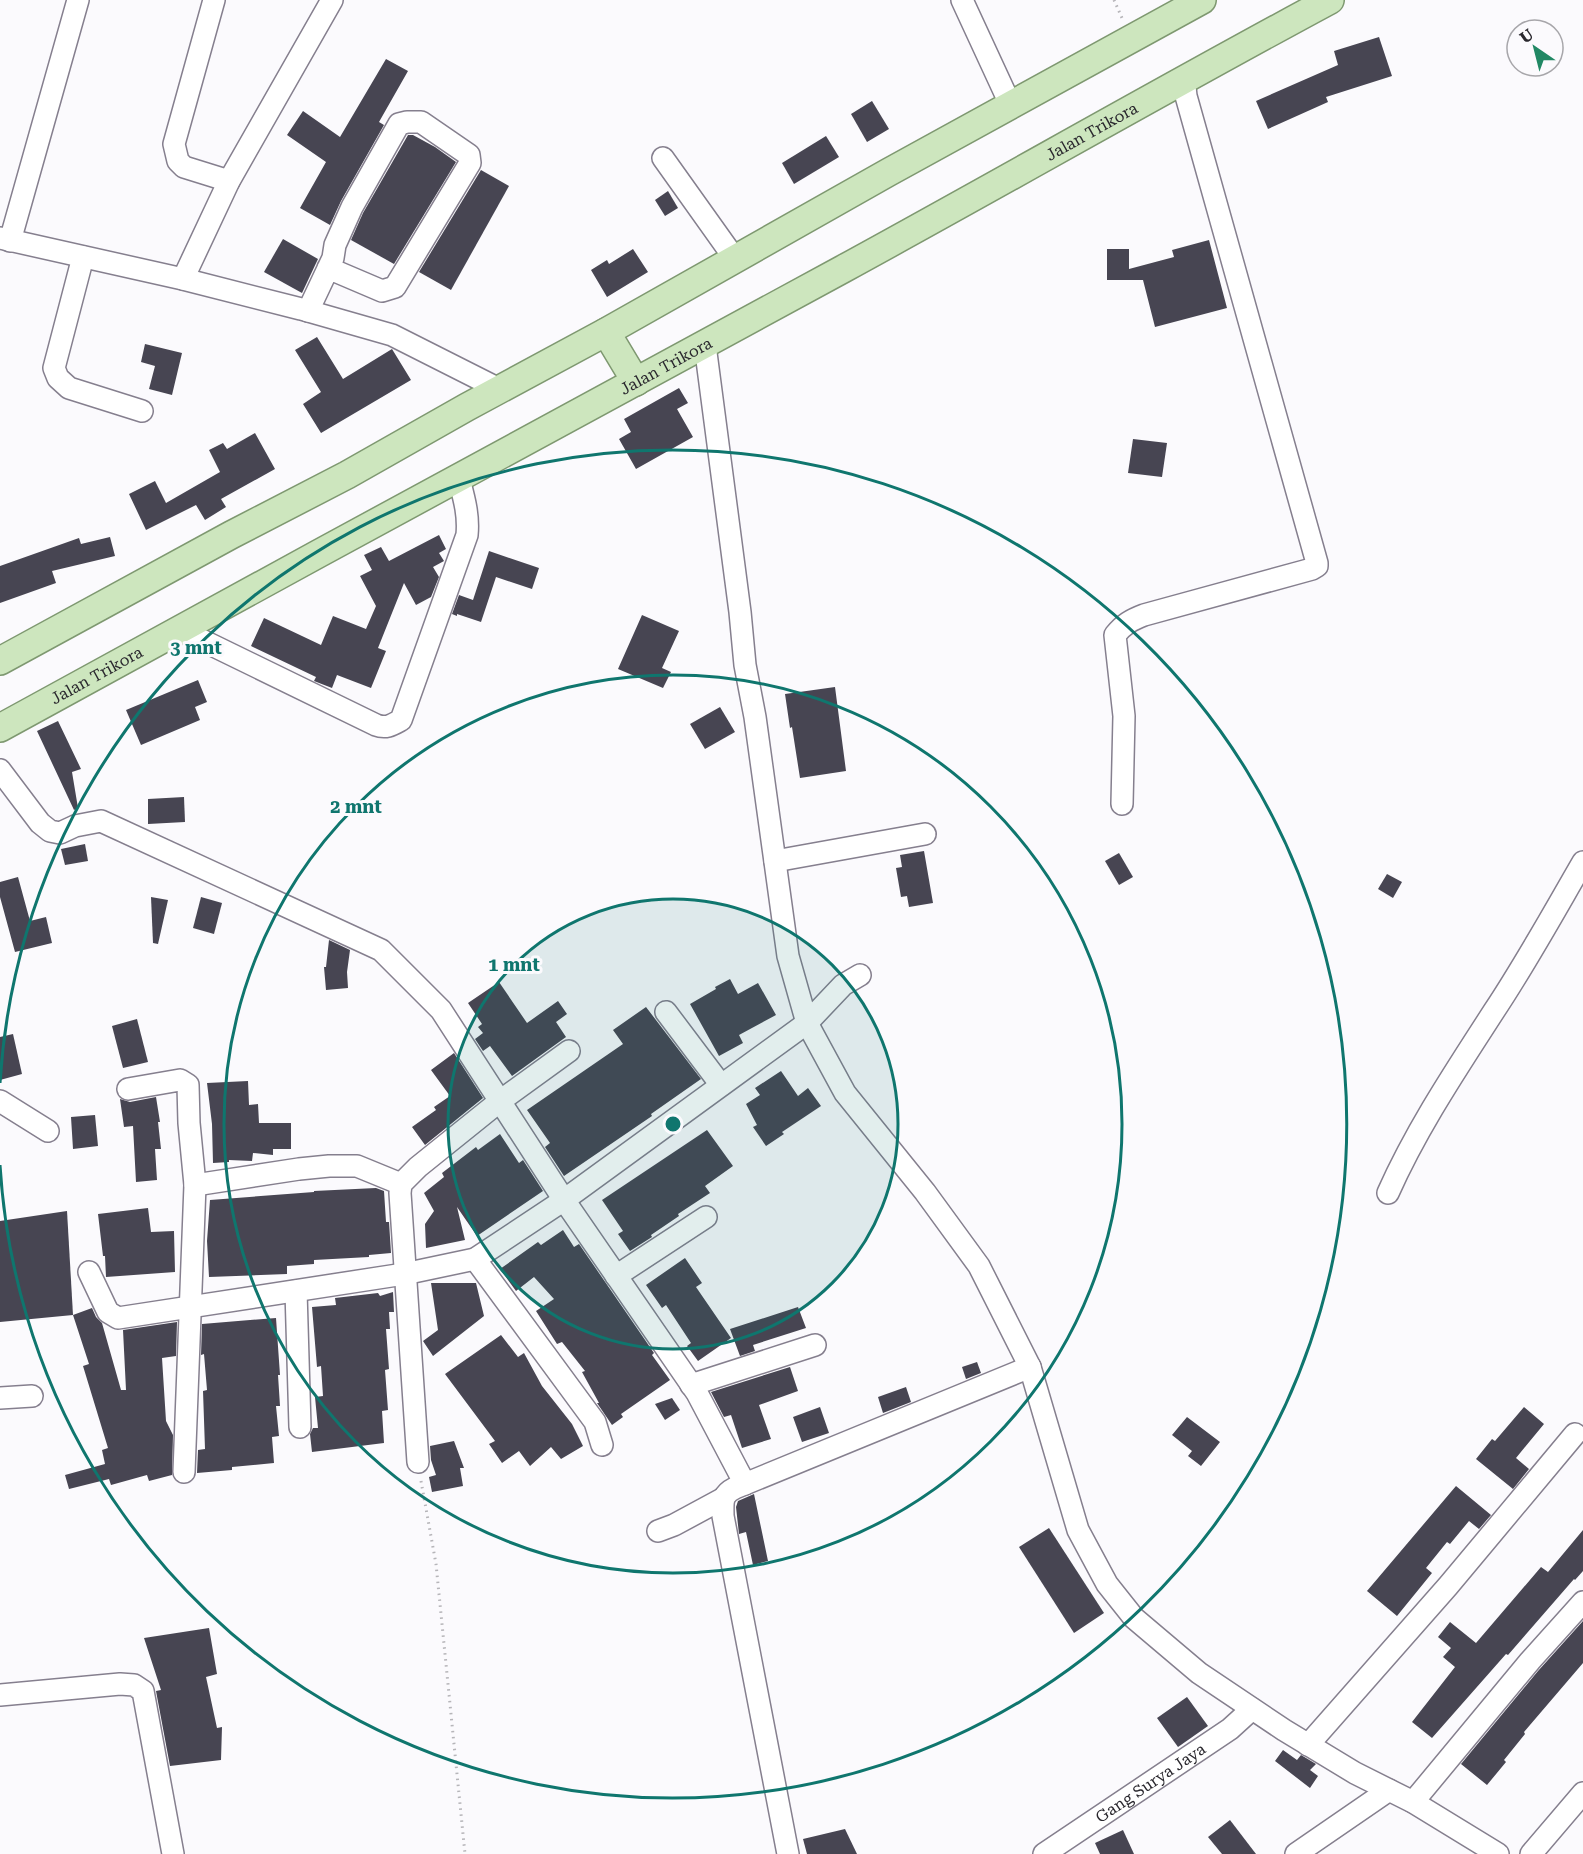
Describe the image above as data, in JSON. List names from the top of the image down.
{
  "streets": {
    "main road": ["Jalan Trikora"],
    "street": ["Gang Surya Jaya"]
  },
  "north": "top left",
  "rings": ["3 mnt", "2 mnt", "1 mnt"]
}
